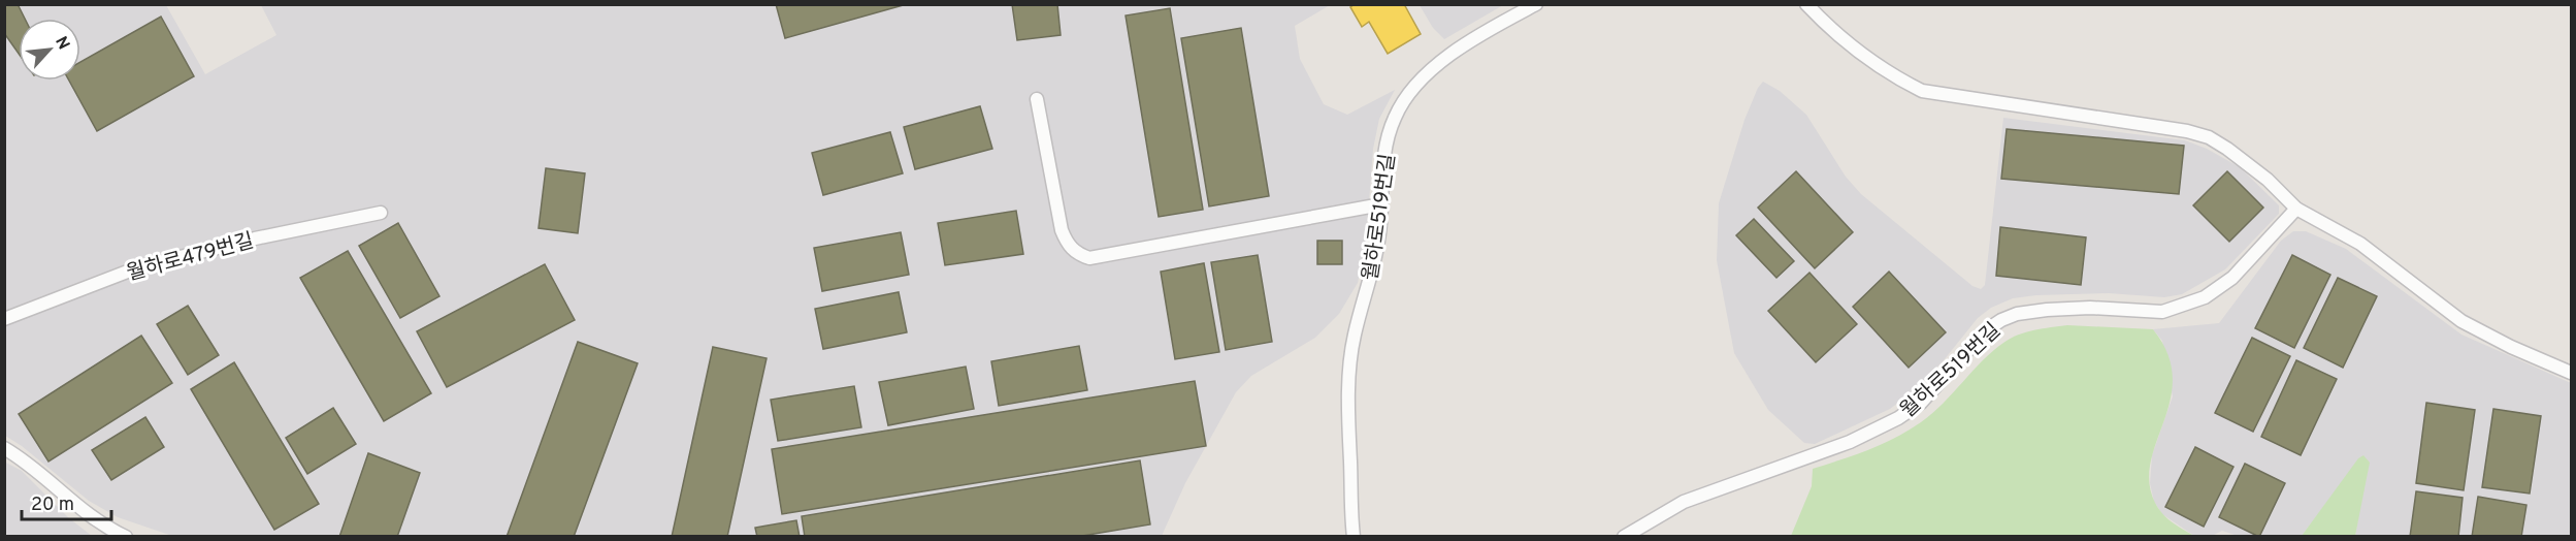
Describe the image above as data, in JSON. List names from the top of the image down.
{
  "streets": {
    "lane": ["월하로519번길", "월하로479번길"]
  },
  "scale_bar": "20 m",
  "north": "top right"
}
